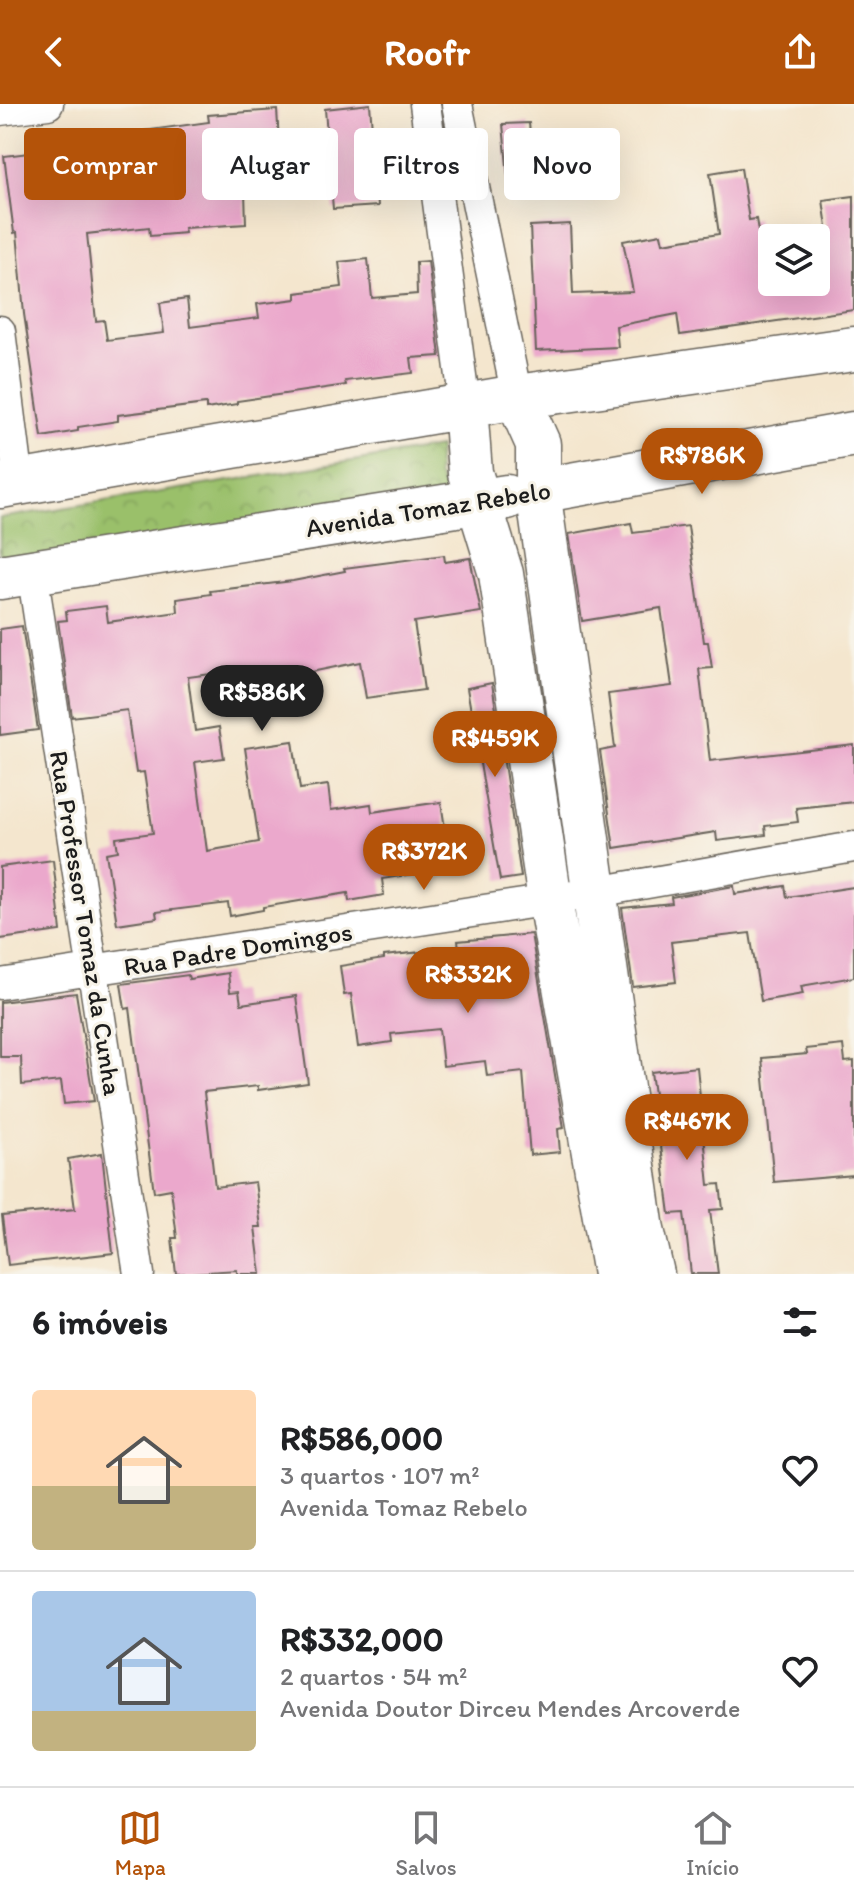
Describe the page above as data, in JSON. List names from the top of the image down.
{
  "streets": {
    "main road": ["Avenida Tomaz Rebelo"],
    "street": ["Rua Professor Tomaz da Cunha", "Rua Padre Domingos"]
  },
  "crossings": [
    ["Avenida Tomaz Rebelo", "Rua Professor Tomaz da Cunha"],
    ["Rua Professor Tomaz da Cunha", "Rua Padre Domingos"]
  ],
  "page": {
    "header": "Roofr",
    "chip": [
      "Comprar",
      "Alugar",
      "Filtros",
      "Novo"
    ],
    "price": [
      "R$786K",
      "R$586K",
      "R$459K",
      "R$372K",
      "R$332K",
      "R$467K"
    ],
    "heading": "6 imóveis",
    "list": [
      {
        "name": "R$586,000",
        "note": "3 quartos · 107 m² · Avenida Tomaz Rebelo"
      },
      {
        "name": "R$332,000",
        "note": "2 quartos · 54 m² · Avenida Doutor Dirceu Mendes Arcoverde"
      }
    ],
    "tabs": ["Mapa", "Salvos", "Início"]
  }
}
